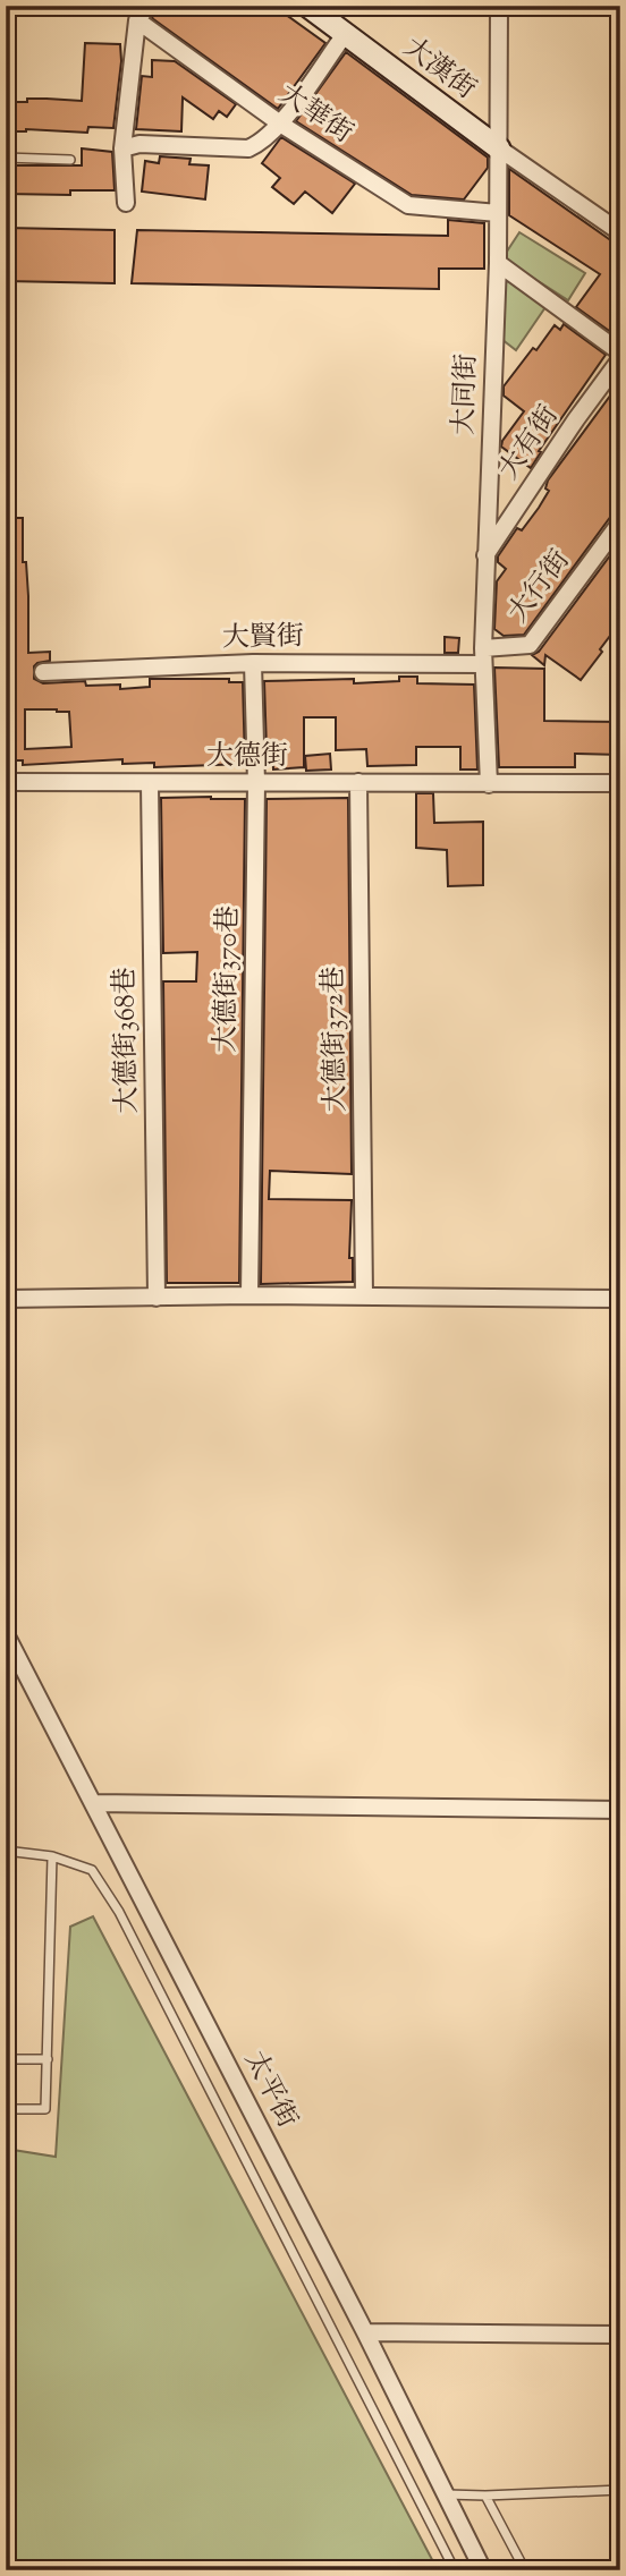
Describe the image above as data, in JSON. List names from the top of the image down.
{
  "streets": {
    "street": [
      "大漢街",
      "大華街",
      "大同街",
      "大有街",
      "大行街",
      "大賢街",
      "大德街",
      "大德街370巷",
      "大德街372巷",
      "大德街368巷",
      "太平街"
    ]
  },
  "crossings": [
    ["大漢街", "大同街"],
    ["大華街", "大同街"],
    ["大同街", "大有街"],
    ["大同街", "大行街"],
    ["大同街", "大賢街"],
    ["大同街", "大德街"],
    ["大行街", "大賢街"],
    ["大賢街", "大德街370巷"],
    ["大德街", "大德街370巷"],
    ["大德街", "大德街372巷"],
    ["大德街", "大德街368巷"]
  ]
}
